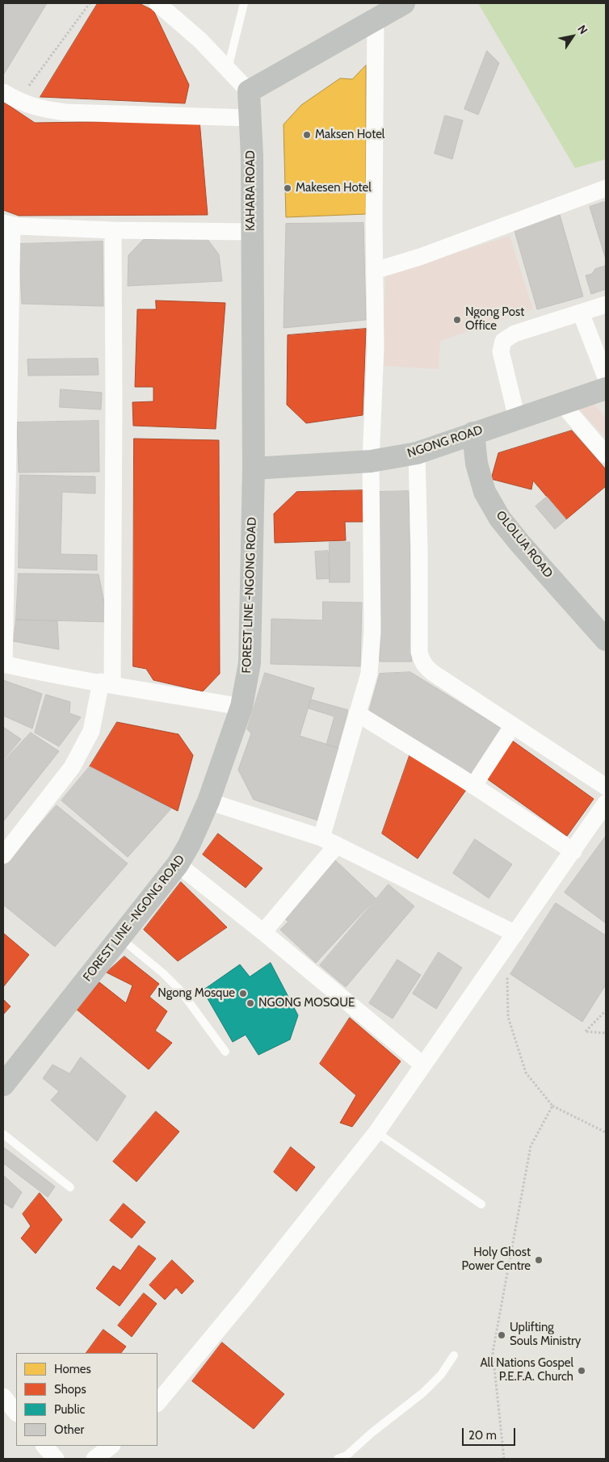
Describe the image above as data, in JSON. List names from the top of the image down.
{
  "streets": {
    "main road": [
      "KAHARA ROAD",
      "NGONG ROAD",
      "OLOLUA ROAD",
      "FOREST LINE -NGONG ROAD"
    ]
  },
  "crossings": [
    ["KAHARA ROAD", "NGONG ROAD"],
    ["KAHARA ROAD", "FOREST LINE -NGONG ROAD"],
    ["NGONG ROAD", "OLOLUA ROAD"],
    ["NGONG ROAD", "FOREST LINE -NGONG ROAD"]
  ],
  "places": [
    "Maksen Hotel",
    "Makesen Hotel",
    "Ngong Post Office",
    "Ngong Mosque",
    "NGONG MOSQUE",
    "Holy Ghost Power Centre",
    "Uplifting Souls Ministry",
    "All Nations Gospel P.E.F.A. Church"
  ],
  "legend": [
    "Homes",
    "Shops",
    "Public",
    "Other"
  ],
  "scale_bar": "20 m",
  "north": "top right"
}
